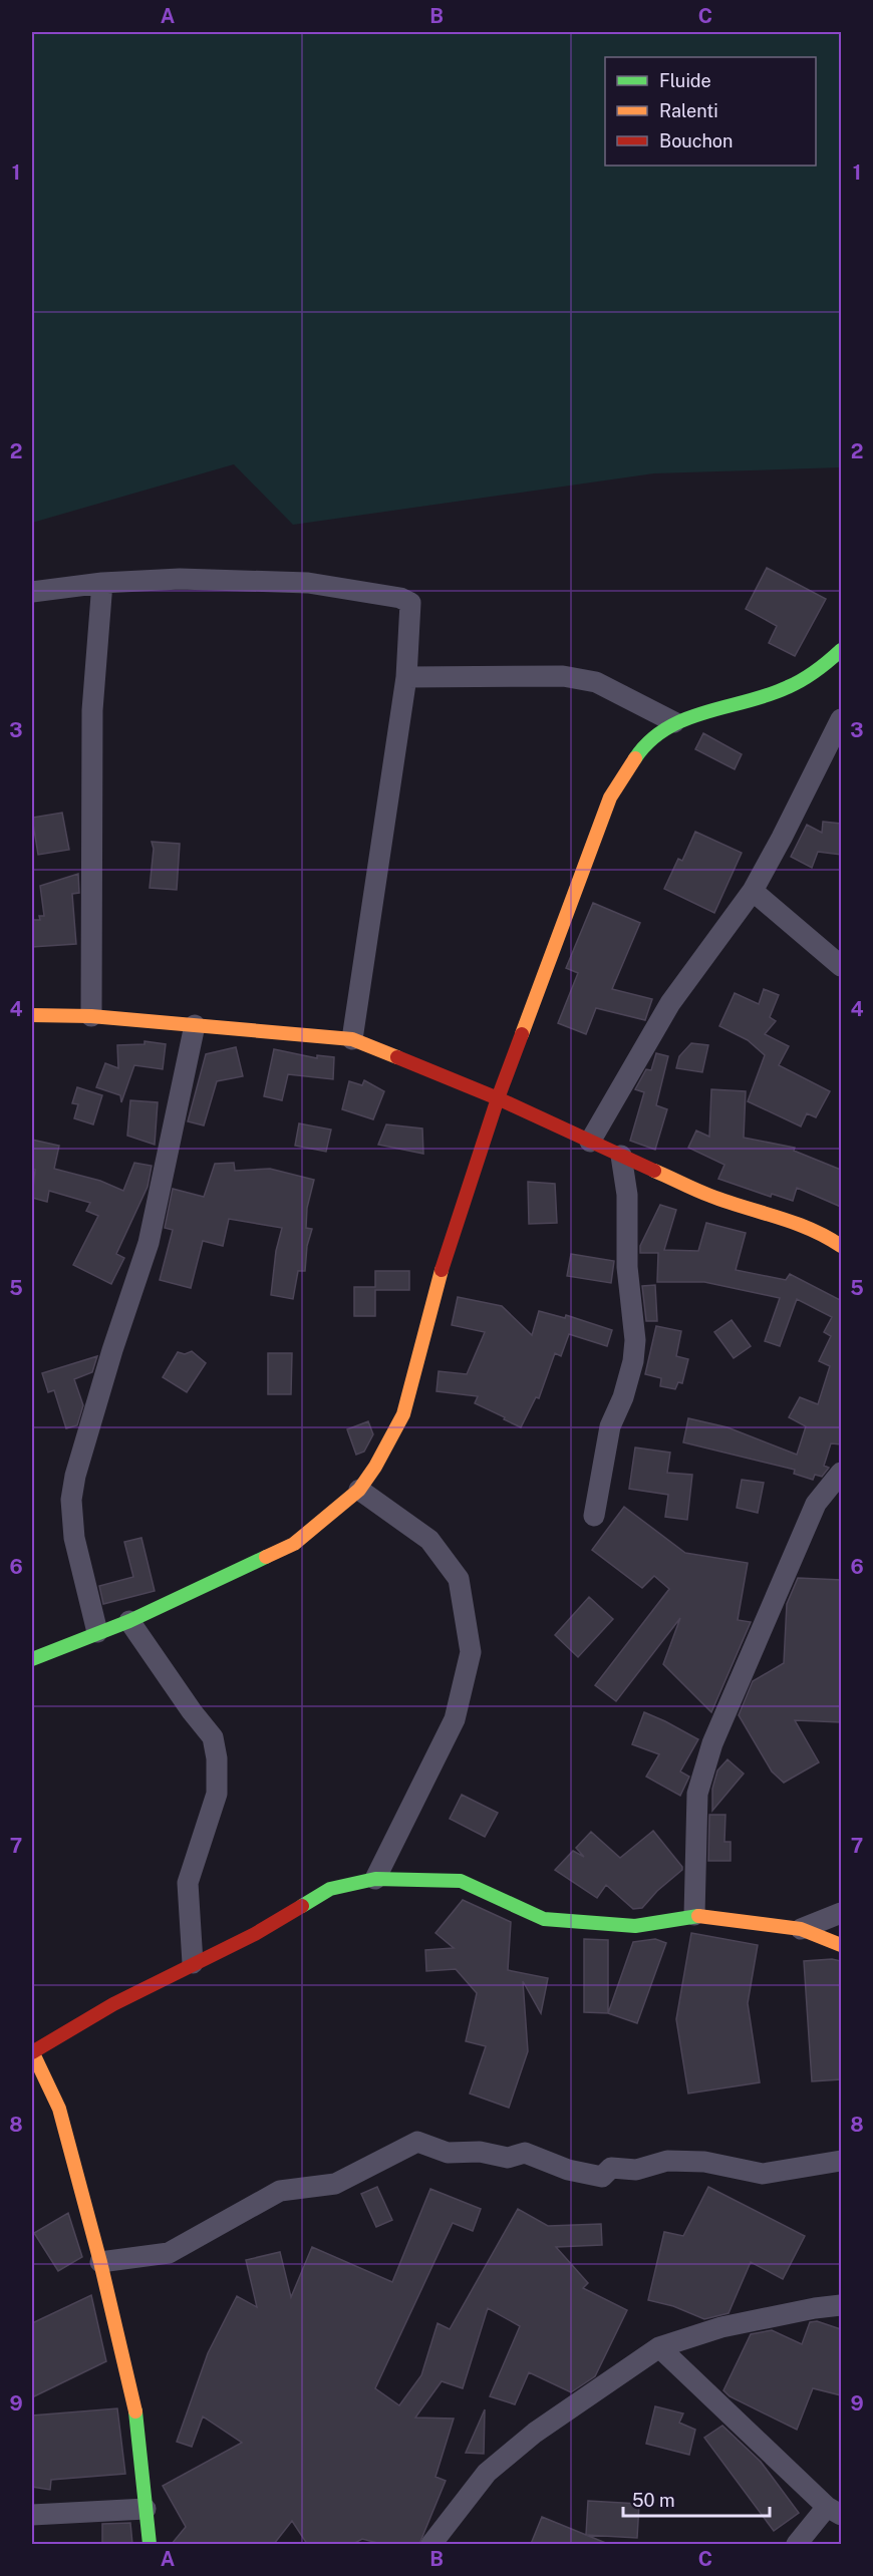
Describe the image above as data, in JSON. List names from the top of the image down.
{
  "legend": ["Fluide", "Ralenti", "Bouchon"],
  "scale_bar": "50 m",
  "grid": {
    "columns": ["A", "B", "C"],
    "rows": [
      "1",
      "2",
      "3",
      "4",
      "5",
      "6",
      "7",
      "8",
      "9"
    ]
  }
}
